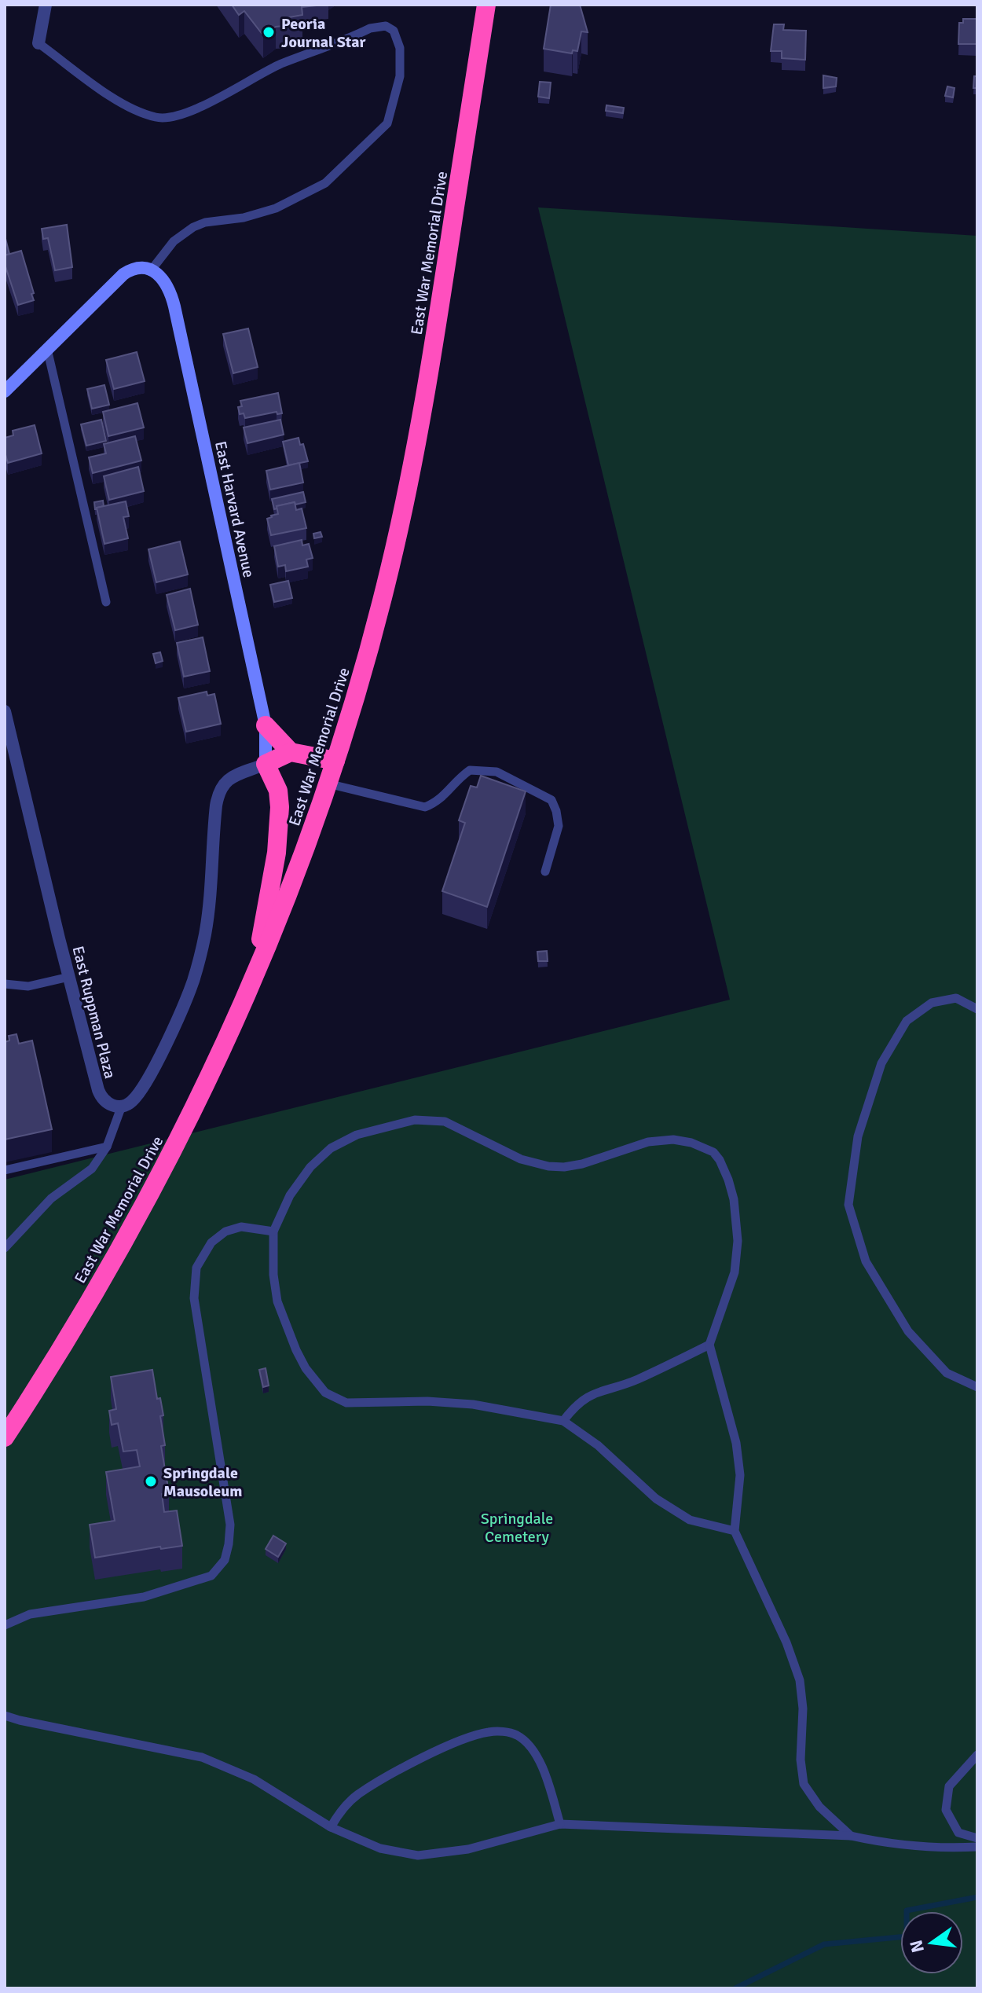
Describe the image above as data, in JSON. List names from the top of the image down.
{
  "streets": {
    "highway": ["East War Memorial Drive"],
    "street": ["East Harvard Avenue", "East Ruppman Plaza"]
  },
  "parks": ["Springdale Cemetery"],
  "places": ["Peoria Journal Star", "Springdale Mausoleum"],
  "north": "left"
}
